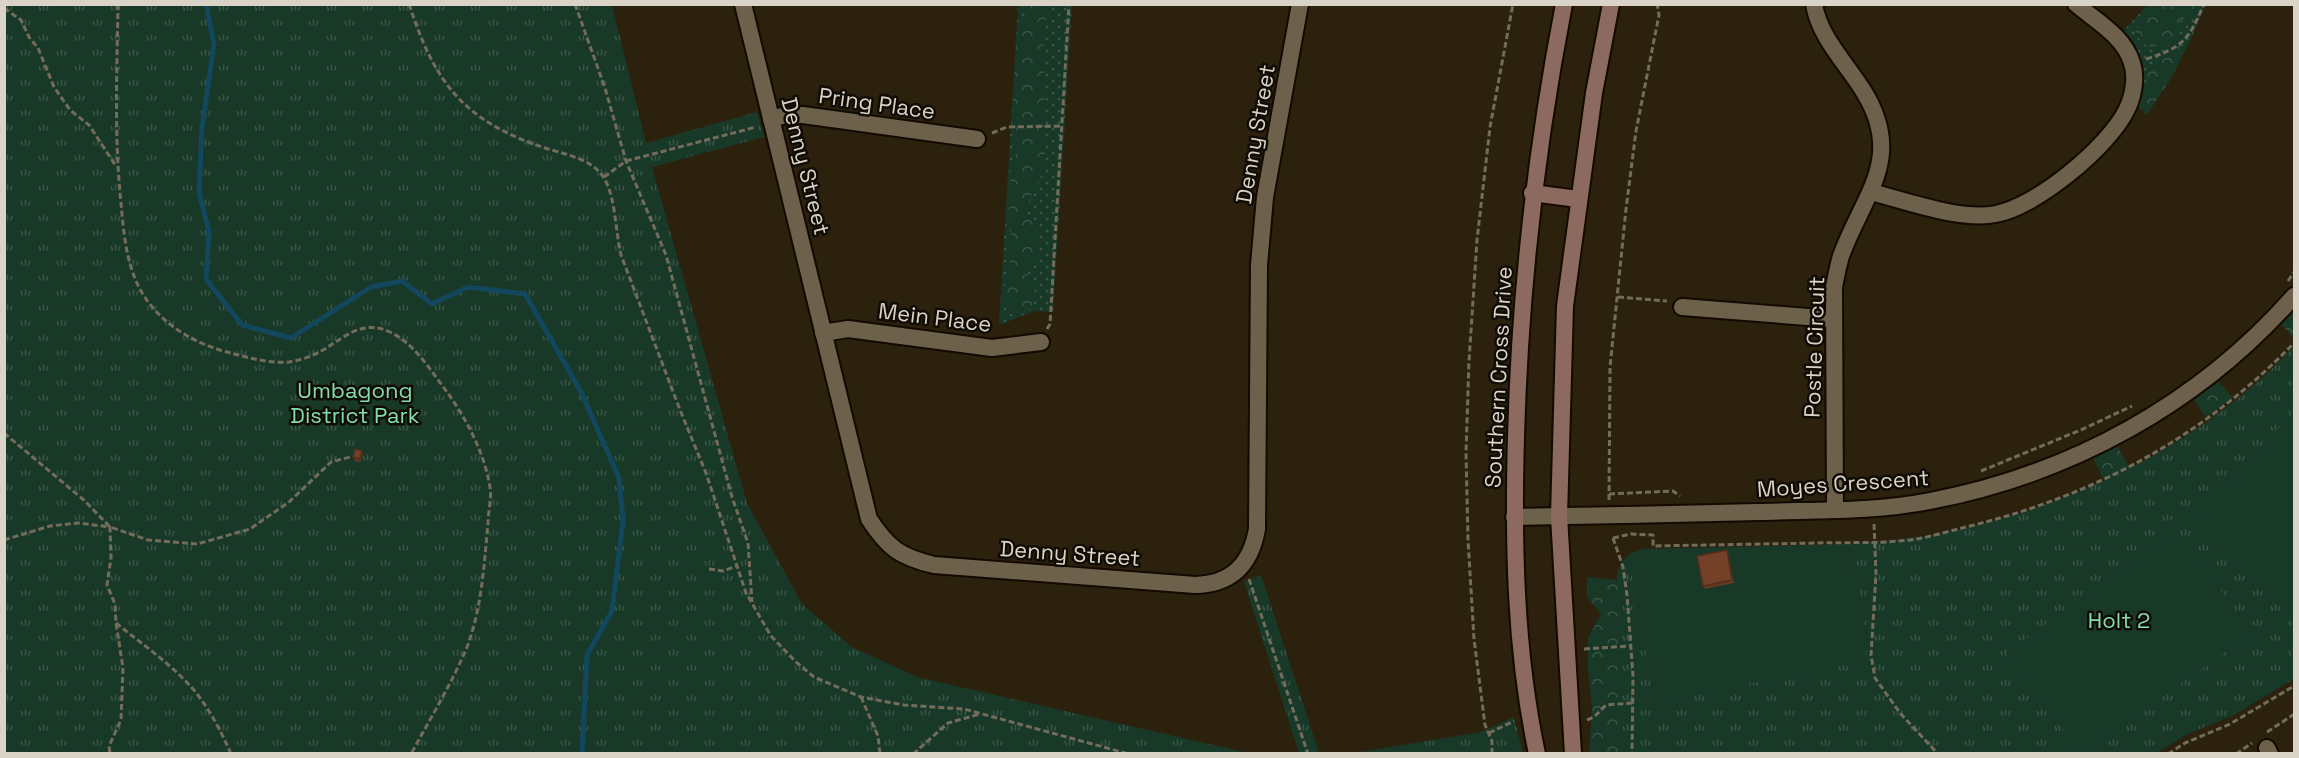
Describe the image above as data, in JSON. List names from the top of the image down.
{
  "streets": {
    "main road": ["Southern Cross Drive"],
    "street": [
      "Pring Place",
      "Denny Street",
      "Mein Place",
      "Postle Circuit",
      "Moyes Crescent"
    ]
  },
  "crossings": [
    ["Pring Place", "Denny Street"],
    ["Denny Street", "Mein Place"],
    ["Postle Circuit", "Moyes Crescent"],
    ["Southern Cross Drive", "Moyes Crescent"]
  ],
  "parks": ["Umbagong District Park", "Holt 2"]
}
